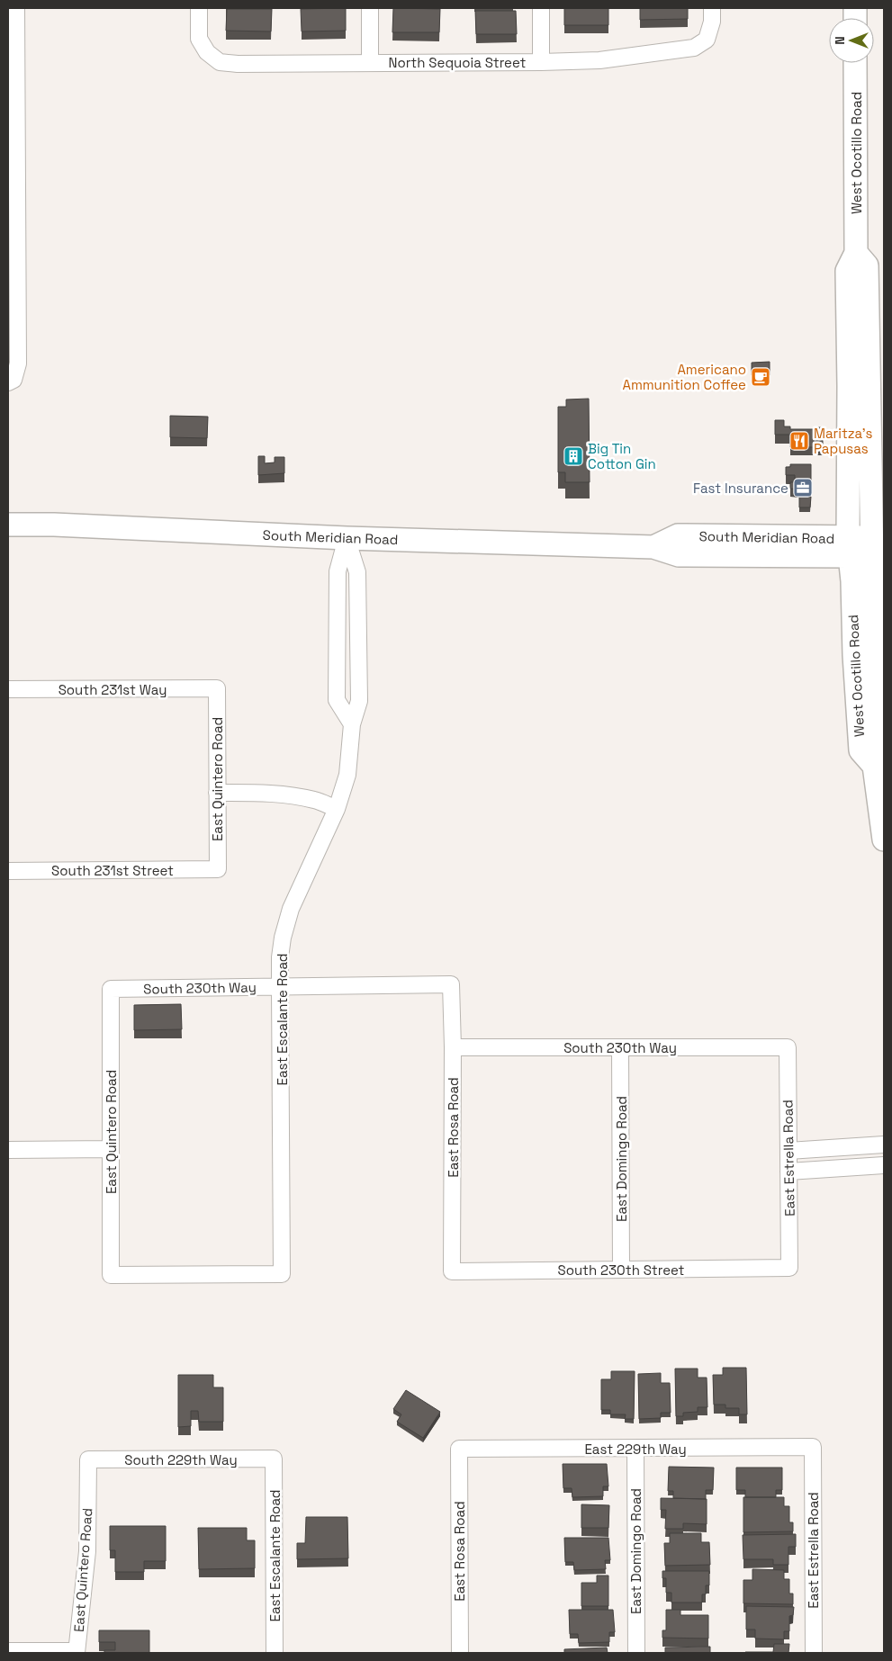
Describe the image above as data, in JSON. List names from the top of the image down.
{
  "streets": {
    "main road": ["West Ocotillo Road", "South Meridian Road"],
    "street": [
      "North Sequoia Street",
      "South 231st Way",
      "East Quintero Road",
      "South 231st Street",
      "South 230th Way",
      "East Escalante Road",
      "East Rosa Road",
      "East Estrella Road",
      "East Domingo Road",
      "South 230th Street",
      "East 229th Way",
      "South 229th Way"
    ]
  },
  "crossings": [
    ["West Ocotillo Road", "South Meridian Road"],
    ["South Meridian Road", "East Escalante Road"],
    ["South 231st Way", "East Quintero Road"],
    ["East Quintero Road", "South 231st Street"],
    ["East Quintero Road", "South 230th Way"],
    ["East Quintero Road", "East Escalante Road"],
    ["East Quintero Road", "South 229th Way"],
    ["South 230th Way", "East Escalante Road"],
    ["South 230th Way", "East Rosa Road"],
    ["South 230th Way", "East Estrella Road"],
    ["South 230th Way", "East Domingo Road"],
    ["East Escalante Road", "South 229th Way"],
    ["East Rosa Road", "South 230th Street"],
    ["East Rosa Road", "East 229th Way"],
    ["East Estrella Road", "South 230th Street"],
    ["East Estrella Road", "East 229th Way"],
    ["East Domingo Road", "South 230th Street"],
    ["East Domingo Road", "East 229th Way"]
  ],
  "places": {
    "cafe": ["Americano Ammunition Coffee"],
    "restaurant": ["Maritza's Papusas"],
    "building": ["Big Tin Cotton Gin"],
    "office": ["Fast Insurance"]
  },
  "north": "left"
}
